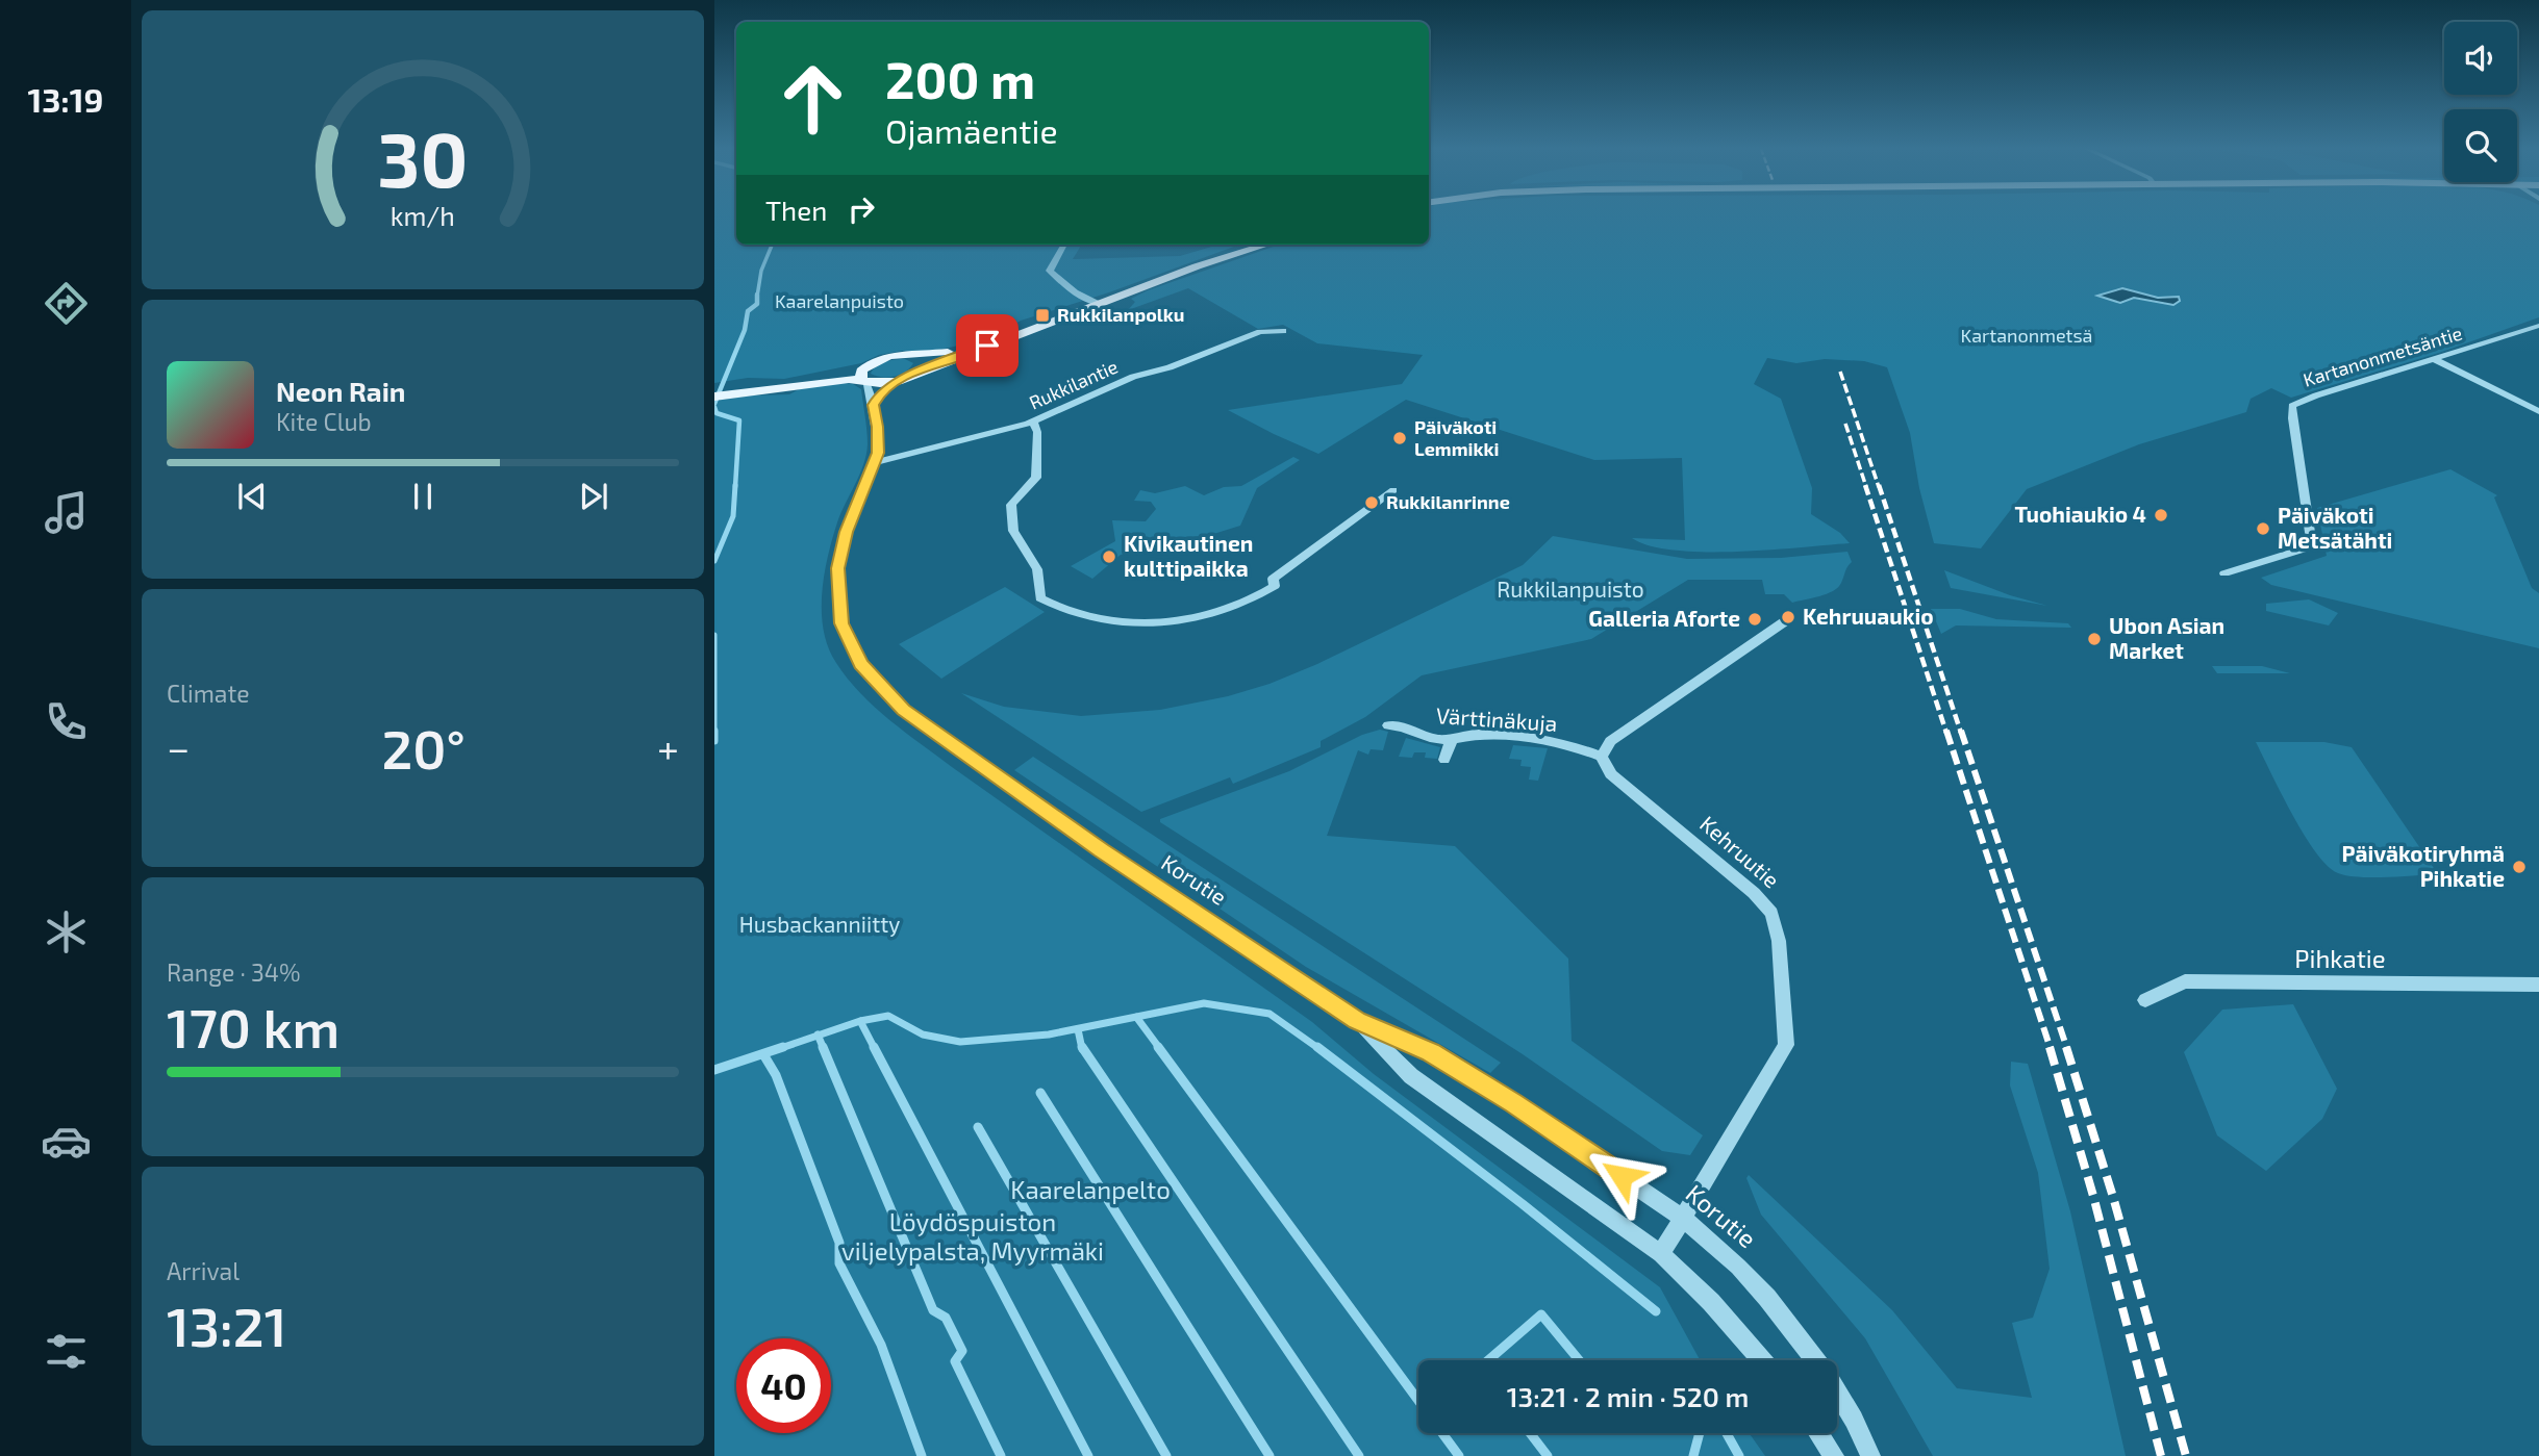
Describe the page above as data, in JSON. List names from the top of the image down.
{
  "streets": {
    "street": [
      "Kartanonmetsäntie",
      "Rukkilantie",
      "Värttinäkuja",
      "Kehruutie",
      "Korutie",
      "Pihkatie"
    ]
  },
  "crossings": [
    ["Rukkilantie", "Korutie"],
    ["Värttinäkuja", "Kehruutie"],
    ["Kehruutie", "Korutie"]
  ],
  "parks": [
    "Kaarelanpuisto",
    "Kartanonmetsä",
    "Rukkilanpuisto",
    "Husbackanniitty",
    "Kaarelanpelto",
    "Löydöspuiston viljelypalsta, Myyrmäki"
  ],
  "places": {
    "transit": ["Rukkilanpolku"],
    "other": [
      "Päiväkoti Lemmikki",
      "Rukkilanrinne",
      "Tuohiaukio 4",
      "Päiväkoti Metsätähti",
      "Kivikautinen kulttipaikka",
      "Kehruuaukio",
      "Galleria Aforte",
      "Ubon Asian Market",
      "Päiväkotiryhmä Pihkatie"
    ]
  },
  "page": {
    "tabs": "13:19",
    "turn": ["200 m", "Ojamäentie"],
    "then": "Then",
    "song": ["Neon Rain", "Kite Club"],
    "tile": [
      "Climate",
      ["Range · 34%", "170 km"],
      ["Arrival", "13:21"]
    ],
    "heat": ["−", "20°", "+"],
    "limit": "40",
    "trip": "13:21 · 2 min · 520 m",
    "gauge": ["30", "km/h"]
  }
}
